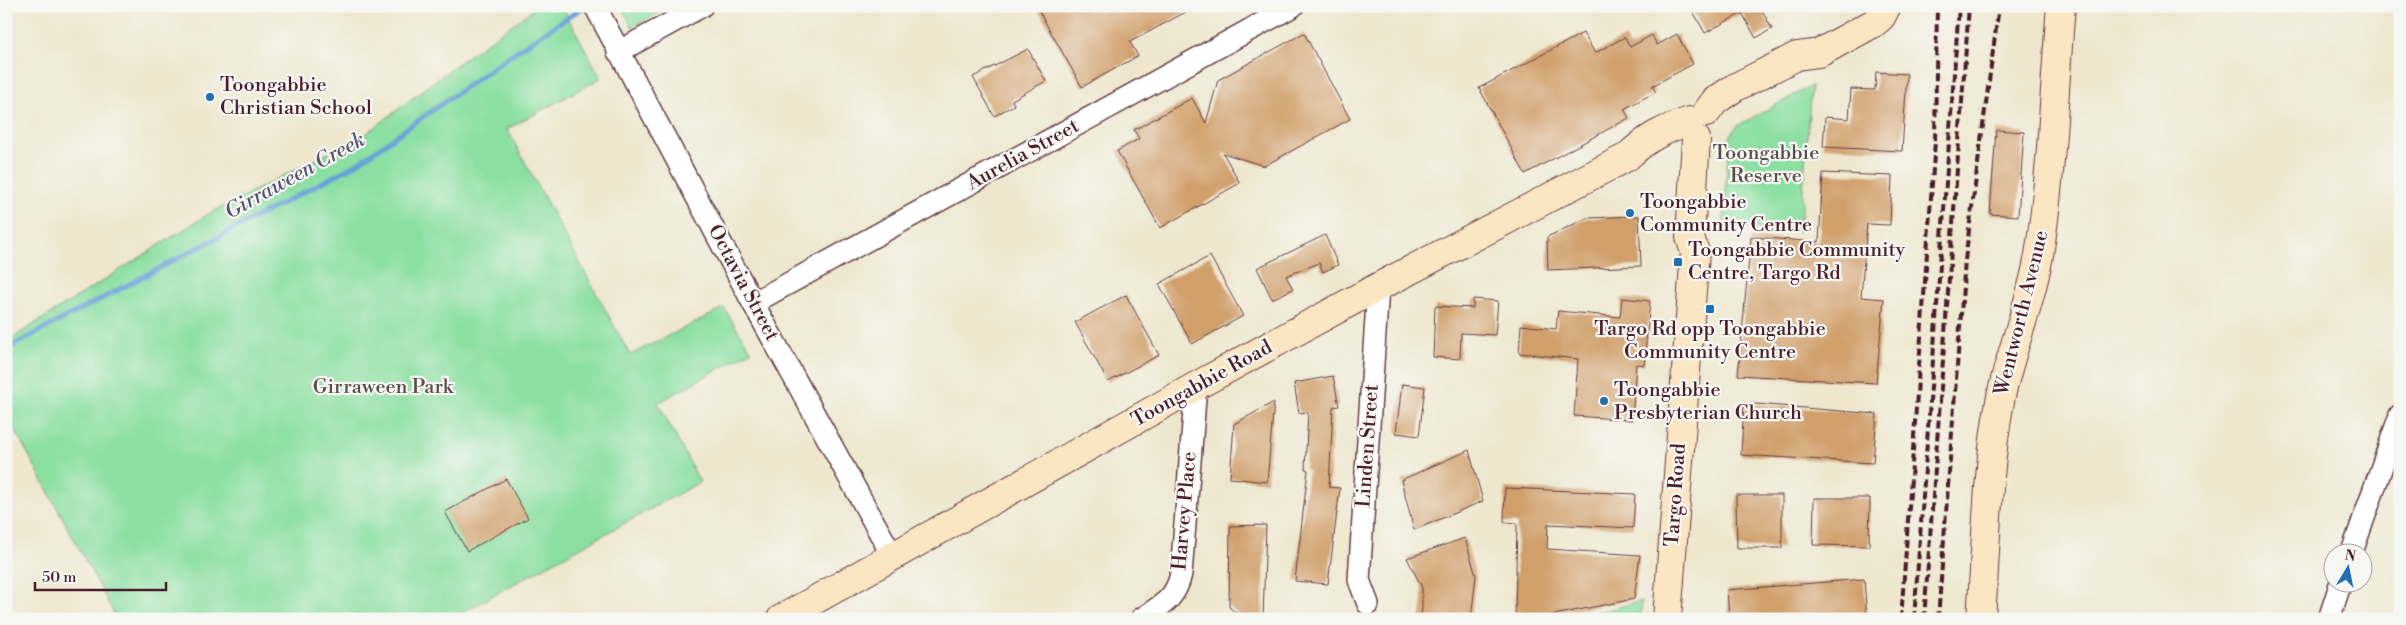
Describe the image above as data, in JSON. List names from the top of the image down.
{
  "streets": {
    "main road": ["Wentworth Avenue", "Toongabbie Road", "Targo Road"],
    "street": [
      "Aurelia Street",
      "Octavia Street",
      "Linden Street",
      "Harvey Place"
    ]
  },
  "crossings": [
    ["Aurelia Street", "Octavia Street"],
    ["Octavia Street", "Toongabbie Road"],
    ["Toongabbie Road", "Linden Street"],
    ["Toongabbie Road", "Targo Road"],
    ["Toongabbie Road", "Harvey Place"]
  ],
  "water": ["Girraween Creek"],
  "parks": ["Toongabbie Reserve", "Girraween Park"],
  "places": {
    "other": ["Toongabbie Christian School", "Toongabbie Community Centre", "Toongabbie Presbyterian Church"],
    "transit": ["Toongabbie Community Centre, Targo Rd", "Targo Rd opp Toongabbie Community Centre"]
  },
  "scale_bar": "50 m",
  "north": "top"
}
